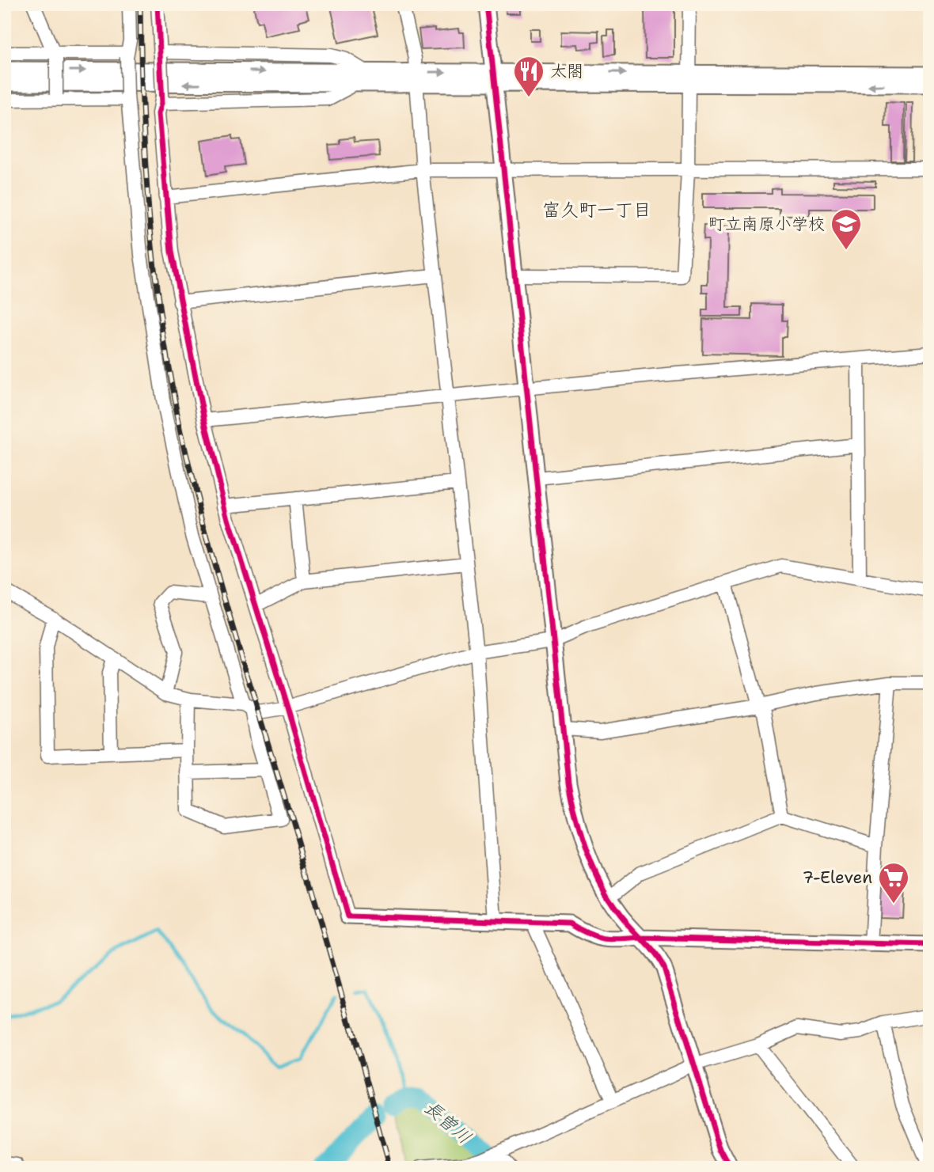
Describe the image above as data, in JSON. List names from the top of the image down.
{
  "districts": ["富久町一丁目"],
  "water": ["長曽川"],
  "places": {
    "restaurant": ["太閤"],
    "school or university": ["町立南原小学校"],
    "supermarket": ["7-Eleven"]
  }
}
